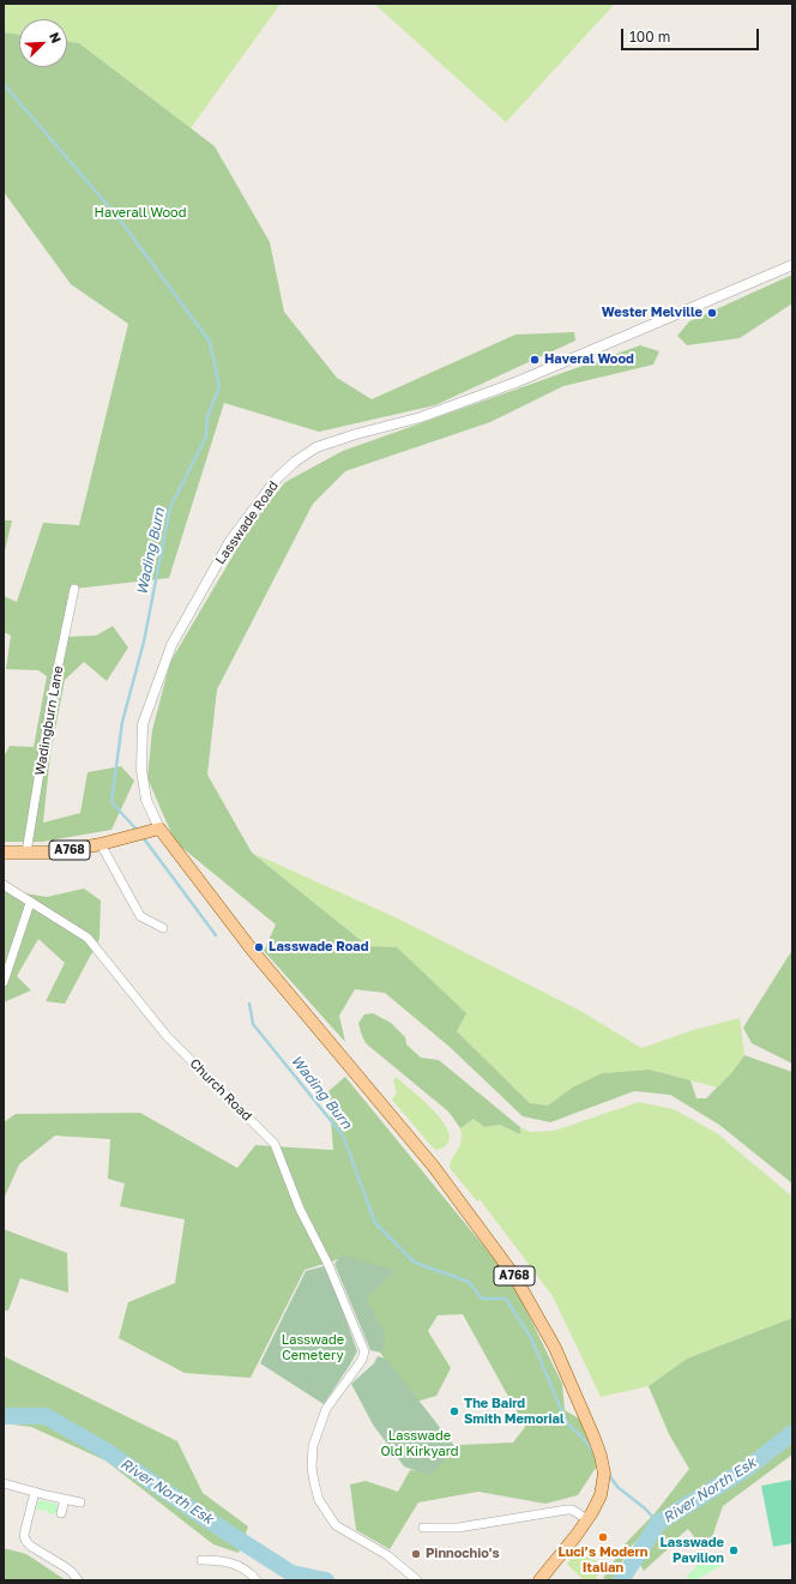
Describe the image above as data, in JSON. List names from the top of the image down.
{
  "streets": {
    "main road": ["Lasswade Road", "A768"],
    "street": ["Wadingburn Lane", "Church Road"]
  },
  "crossings": [
    ["Lasswade Road", "A768"],
    ["Wadingburn Lane", "A768"]
  ],
  "water": ["Wading Burn", "River North Esk"],
  "parks": ["Haverall Wood", "Lasswade Cemetery", "Lasswade Old Kirkyard"],
  "places": [
    "Wester Melville",
    "Haveral Wood",
    "Lasswade Road",
    "The Baird Smith Memorial",
    "Luci’s Modern Italian",
    "Lasswade Pavilion",
    "Pinnochio's"
  ],
  "scale_bar": "100 m",
  "north": "top right"
}
